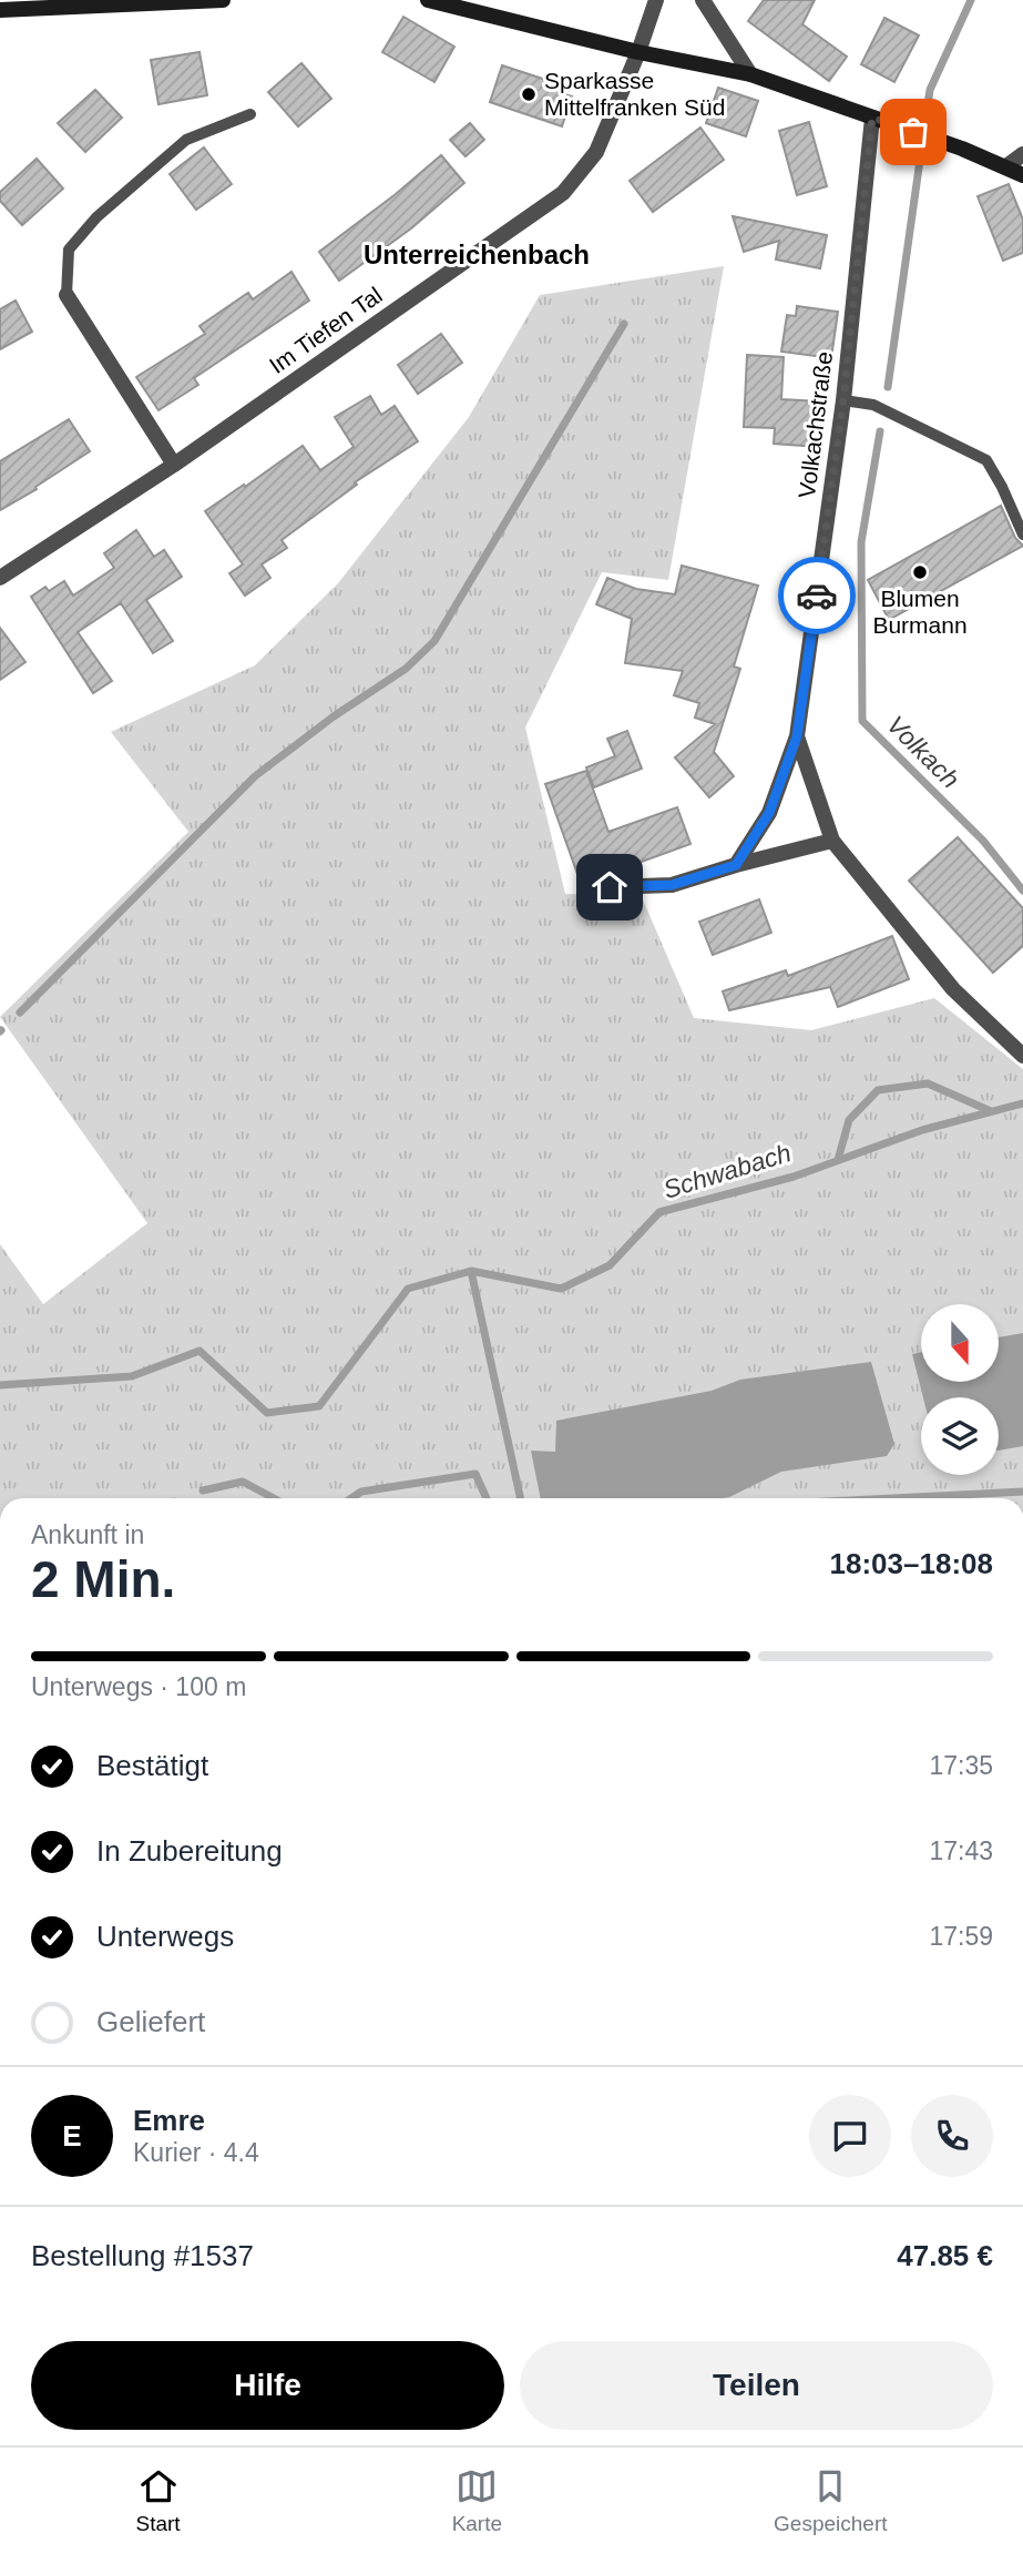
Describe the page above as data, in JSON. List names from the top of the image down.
{
  "streets": {
    "street": ["Im Tiefen Tal", "Volkachstraße"]
  },
  "districts": ["Unterreichenbach"],
  "water": ["Volkach", "Schwabach"],
  "places": ["Sparkasse Mittelfranken Süd", "Blumen Burmann"],
  "north": "bottom",
  "page": {
    "heading": ["2 Min.", "Ankunft in", "18:03–18:08"],
    "panel": [
      "Emre",
      "Kurier · 4.4",
      "Bestellung #1537",
      "47.85 €"
    ],
    "bar": "Unterwegs · 100 m",
    "list": [
      ["Bestätigt", "17:35"],
      ["In Zubereitung", "17:43"],
      ["Unterwegs", "17:59"],
      "Geliefert"
    ],
    "round": "E",
    "buttons": ["Hilfe", "Teilen"],
    "tabs": ["Start", "Karte", "Gespeichert"]
  }
}
